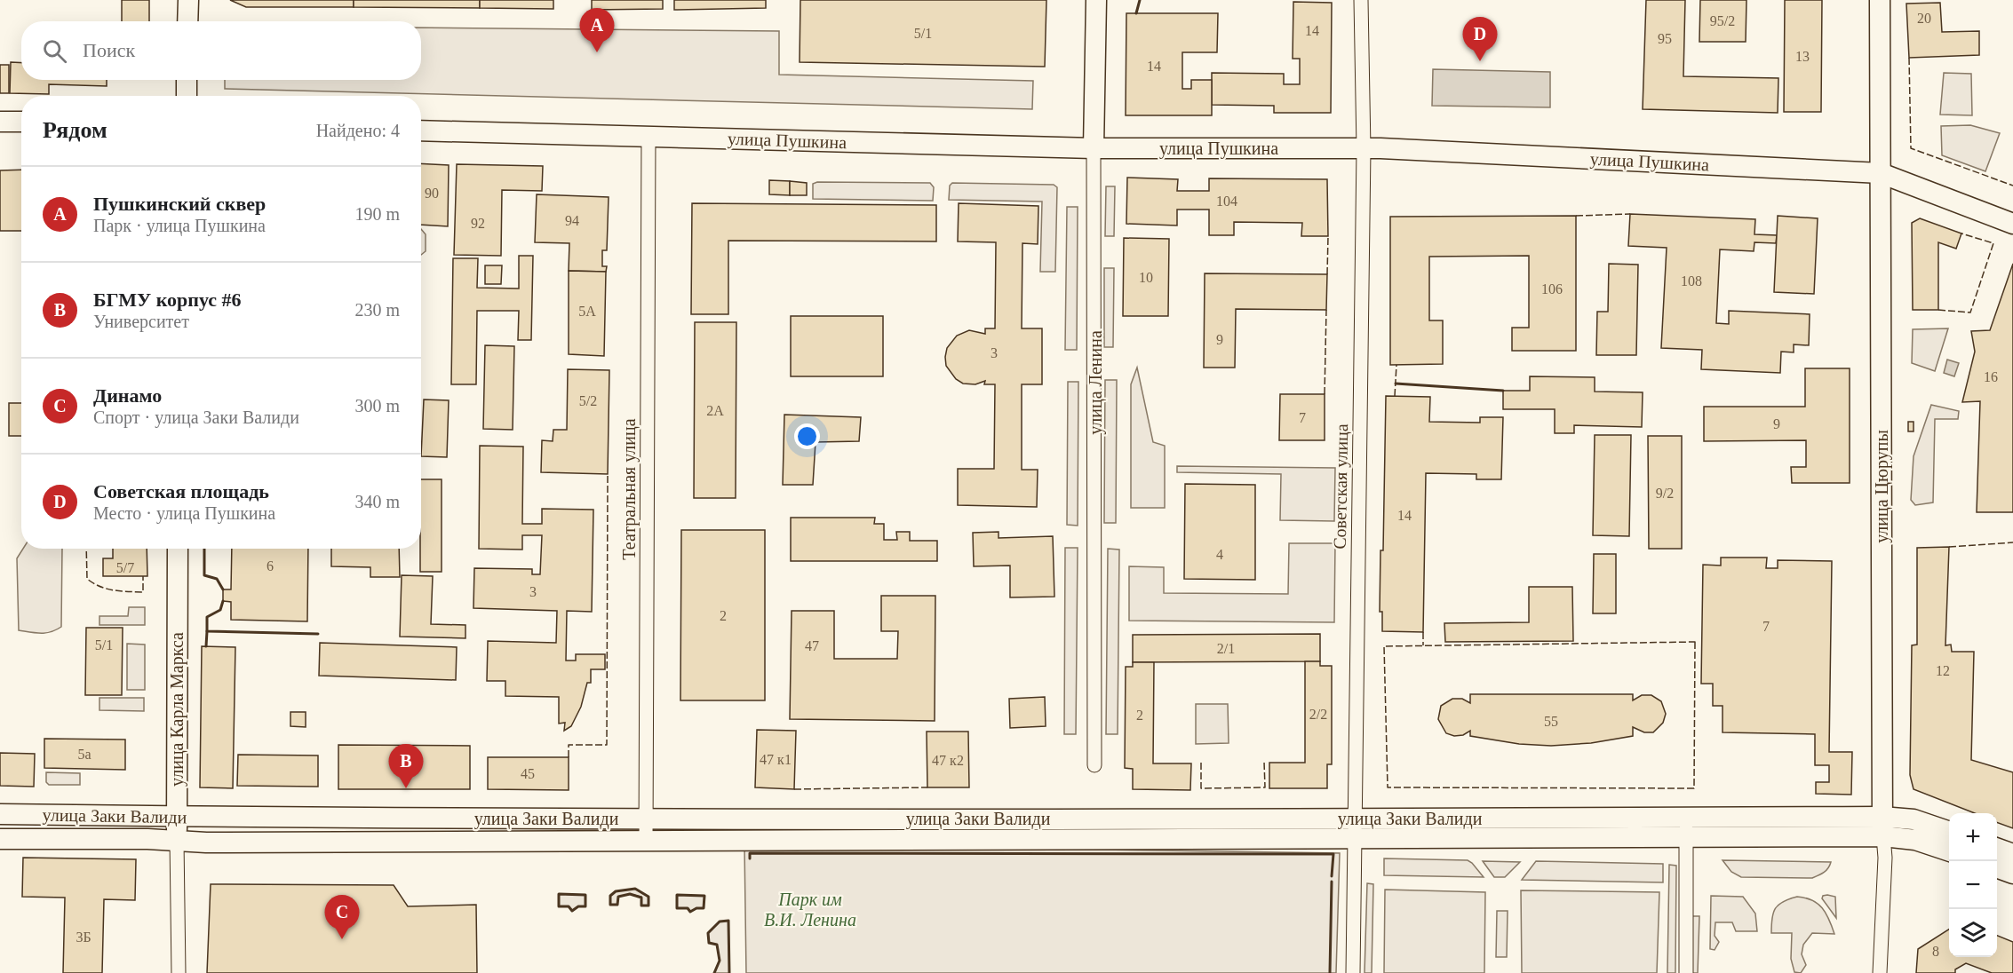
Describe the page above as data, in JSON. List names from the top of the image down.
{
  "streets": {
    "main road": [
      "улица Пушкина",
      "улица Ленина",
      "улица Цюрупы",
      "улица Карла Маркса",
      "улица Заки Валиди"
    ],
    "street": ["Советская улица", "Театральная улица"]
  },
  "crossings": [
    ["улица Пушкина", "улица Ленина"],
    ["улица Пушкина", "Советская улица"],
    ["улица Пушкина", "улица Цюрупы"],
    ["улица Пушкина", "Театральная улица"],
    ["Советская улица", "улица Заки Валиди"],
    ["улица Цюрупы", "улица Заки Валиди"],
    ["Театральная улица", "улица Заки Валиди"],
    ["улица Карла Маркса", "улица Заки Валиди"]
  ],
  "parks": ["Парк им В.И. Ленина"],
  "house_numbers": [
    "20",
    "95/2",
    "14",
    "5/1",
    "95",
    "13",
    "14",
    "90",
    "104",
    "94",
    "92",
    "10",
    "108",
    "106",
    "5А",
    "9",
    "3",
    "16",
    "5/2",
    "2А",
    "7",
    "9",
    "9/2",
    "14",
    "4",
    "6",
    "5/7",
    "3",
    "2",
    "7",
    "5/1",
    "47",
    "2/1",
    "12",
    "2/2",
    "2",
    "55",
    "5a",
    "47 к1",
    "47 к2",
    "45",
    "3Б",
    "8"
  ],
  "page": {
    "pins": [
      "A",
      "D",
      "B",
      "C"
    ],
    "search": "Поиск",
    "heading": ["Рядом", "Найдено: 4"],
    "list": [
      {
        "mark": "A",
        "name": "Пушкинский сквер",
        "note": "Парк · улица Пушкина",
        "value": "190 m"
      },
      {
        "mark": "B",
        "name": "БГМУ корпус #6",
        "note": "Университет",
        "value": "230 m"
      },
      {
        "mark": "C",
        "name": "Динамо",
        "note": "Спорт · улица Заки Валиди",
        "value": "300 m"
      },
      {
        "mark": "D",
        "name": "Советская площадь",
        "note": "Место · улица Пушкина",
        "value": "340 m"
      }
    ],
    "map_buttons": ["+", "−"]
  }
}
